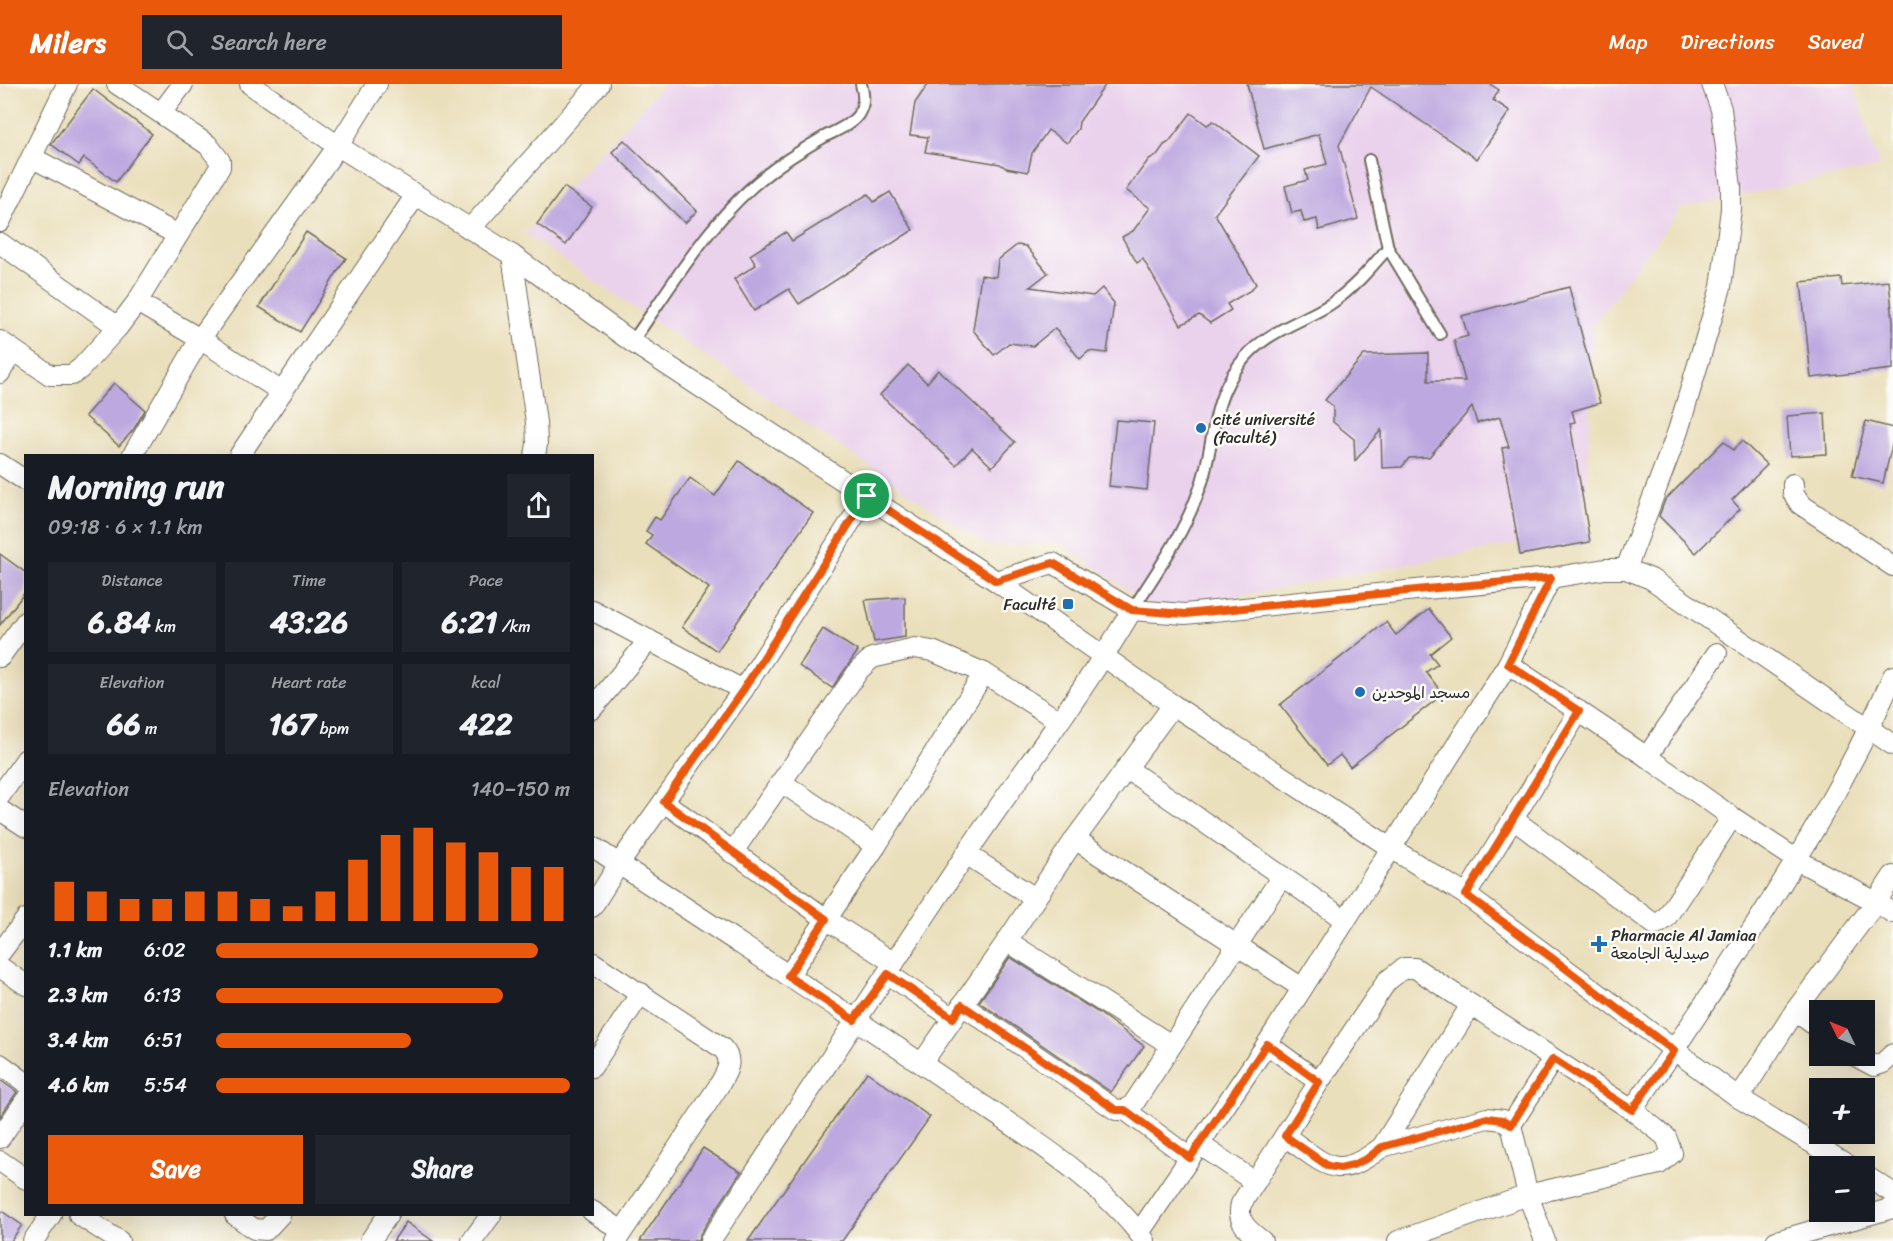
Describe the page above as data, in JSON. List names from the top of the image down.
{
  "places": {
    "other": ["cité université (faculté)", "مسجد الموحدين"],
    "transit": ["Faculté"],
    "health": ["Pharmacie Al Jamiaa صيدلية الجامعة"]
  },
  "north": "top left",
  "page": {
    "header": "Milers",
    "search": "Search here",
    "nav": ["Map", "Directions", "Saved"],
    "heading": ["Morning run", "09:18 · 6 × 1.1 km"],
    "stats": [
      ["Distance", "6.84 km"],
      ["Time", "43:26"],
      ["Pace", "6:21 /km"],
      ["Elevation", "66 m"],
      ["Heart rate", "167 bpm"],
      ["kcal", "422"]
    ],
    "chart": ["Elevation", "140–150 m"],
    "list": [
      {
        "name": "1.1 km",
        "note": "6:02"
      },
      {
        "name": "2.3 km",
        "note": "6:13"
      },
      {
        "name": "3.4 km",
        "note": "6:51"
      },
      {
        "name": "4.6 km",
        "note": "5:54"
      }
    ],
    "map_buttons": ["+", "−"],
    "buttons": ["Save", "Share"]
  }
}
